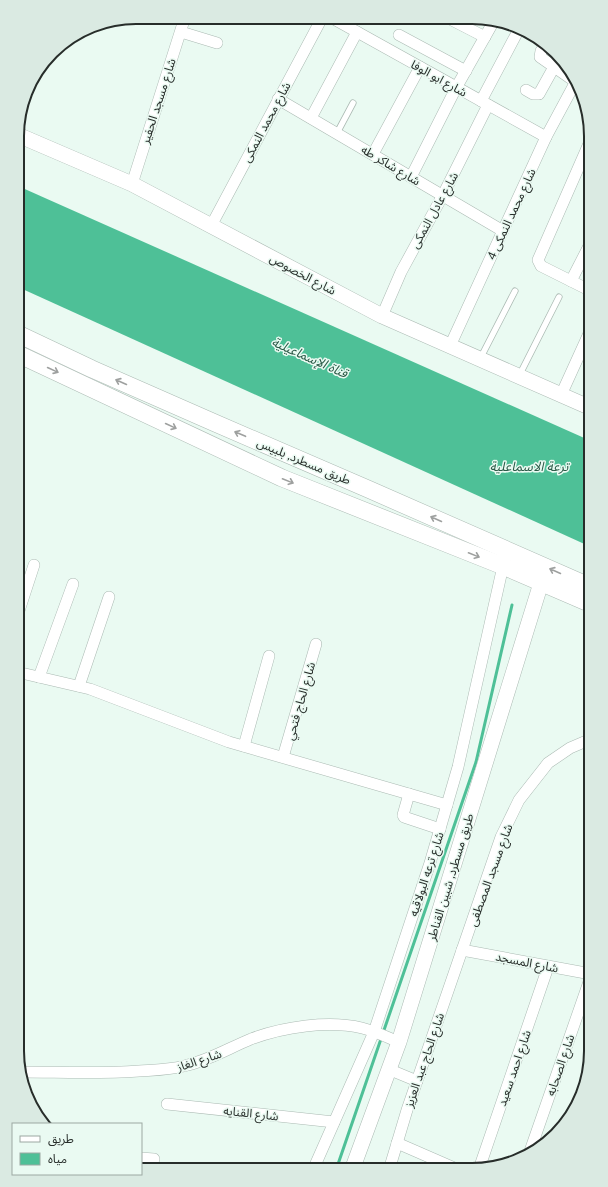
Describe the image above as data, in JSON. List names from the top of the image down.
{
  "streets": {
    "main road": ["شارع الخصوص", "طريق مسطرد, بلبيس", "طريق مسطرد, شبين القناطر"],
    "street": [
      "شارع ابو الوفا",
      "شارع مسجد الحفير",
      "شارع محمد النمكى",
      "شارع شاكر طه",
      "شارع عادل النمكى",
      "شارع محمد النمكى 4",
      "شارع الحاج فتحي",
      "شارع ترعه البولاقيه",
      "شارع مسجد المصطفى",
      "شارع المسجد",
      "شارع الغاز",
      "شارع الحاج عبد العزيز",
      "شارع الصحابه",
      "شارع احمد سعيد",
      "شارع القنايه"
    ]
  },
  "crossings": [
    ["شارع ابو الوفا", "شارع عادل النمكى"],
    ["شارع ابو الوفا", "شارع محمد النمكى 4"],
    ["شارع مسجد الحفير", "شارع الخصوص"],
    ["شارع محمد النمكى", "شارع شاكر طه"],
    ["شارع محمد النمكى", "شارع الخصوص"],
    ["شارع شاكر طه", "شارع عادل النمكى"],
    ["شارع شاكر طه", "شارع محمد النمكى 4"],
    ["شارع عادل النمكى", "شارع الخصوص"],
    ["شارع محمد النمكى 4", "شارع الخصوص"],
    ["طريق مسطرد, بلبيس", "شارع ترعه البولاقيه"],
    ["طريق مسطرد, بلبيس", "طريق مسطرد, شبين القناطر"],
    ["شارع ترعه البولاقيه", "شارع الغاز"],
    ["شارع ترعه البولاقيه", "شارع القنايه"],
    ["شارع مسجد المصطفى", "شارع المسجد"],
    ["شارع مسجد المصطفى", "شارع الحاج عبد العزيز"],
    ["طريق مسطرد, شبين القناطر", "شارع الغاز"],
    ["شارع المسجد", "شارع الحاج عبد العزيز"],
    ["شارع المسجد", "شارع احمد سعيد"]
  ],
  "water": ["قناة الإسماعيلية", "ترعة الاسماعلية"],
  "legend": ["طريق", "مياه"]
}
